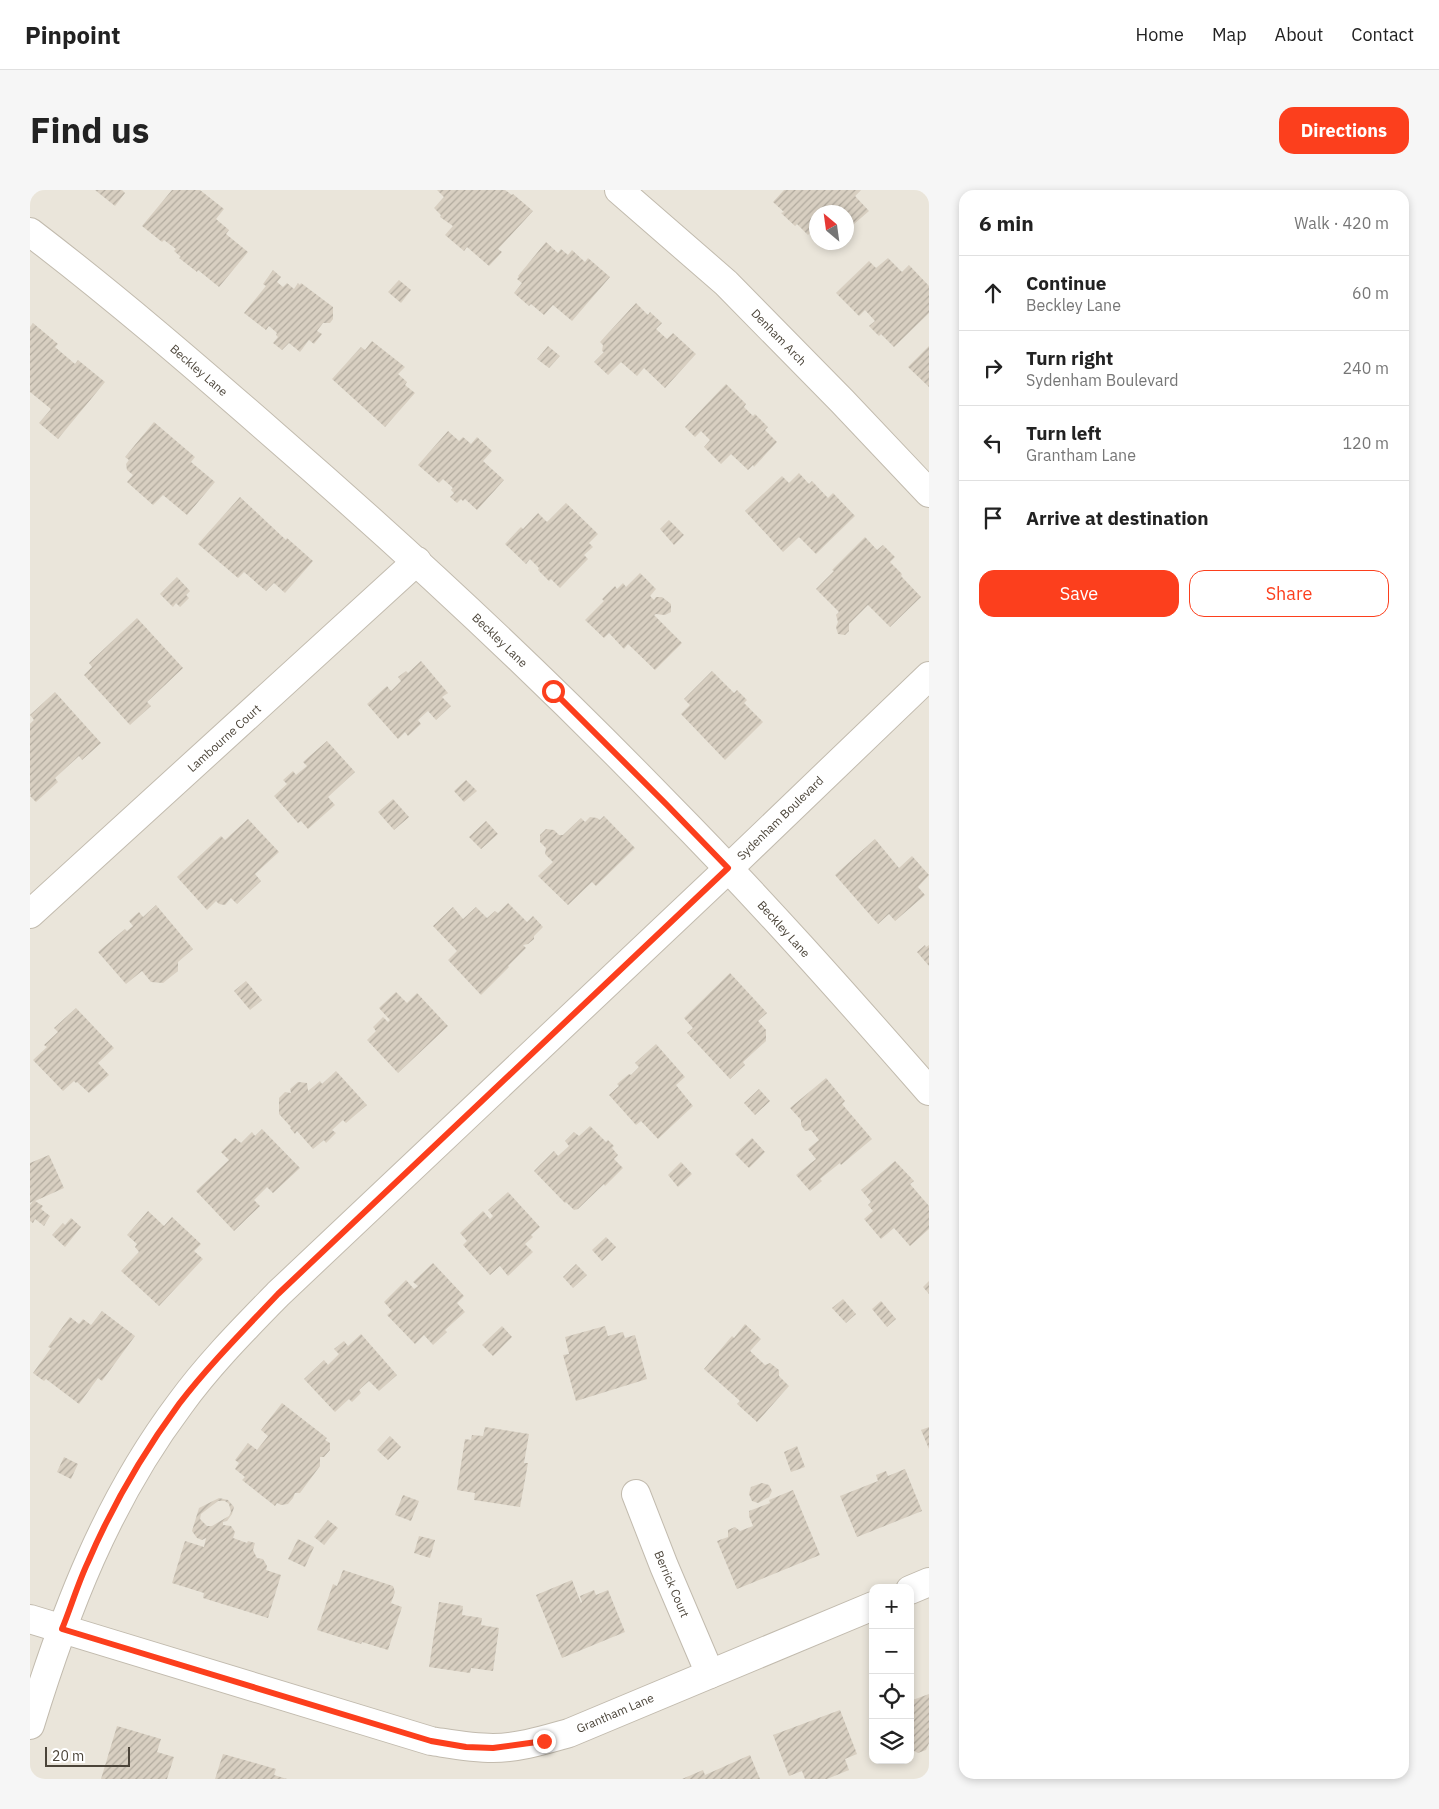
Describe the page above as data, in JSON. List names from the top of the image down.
{
  "streets": {
    "street": [
      "Denham Arch",
      "Beckley Lane",
      "Lambourne Court",
      "Sydenham Boulevard",
      "Berrick Court",
      "Grantham Lane"
    ]
  },
  "crossings": [
    ["Beckley Lane", "Lambourne Court"],
    ["Beckley Lane", "Sydenham Boulevard"],
    ["Sydenham Boulevard", "Grantham Lane"],
    ["Berrick Court", "Grantham Lane"]
  ],
  "scale_bar": "20 m",
  "north": "top left",
  "page": {
    "header": "Pinpoint",
    "nav": [
      "Home",
      "Map",
      "About",
      "Contact"
    ],
    "title": "Find us",
    "buttons": [
      "Directions",
      ["Save", "Share"]
    ],
    "heading": ["6 min", "Walk · 420 m"],
    "list": [
      ["Continue", "Beckley Lane", "60 m"],
      ["Turn right", "Sydenham Boulevard", "240 m"],
      ["Turn left", "Grantham Lane", "120 m"],
      "Arrive at destination"
    ],
    "map_buttons": ["+", "−"],
    "scale": "20 m"
  }
}
